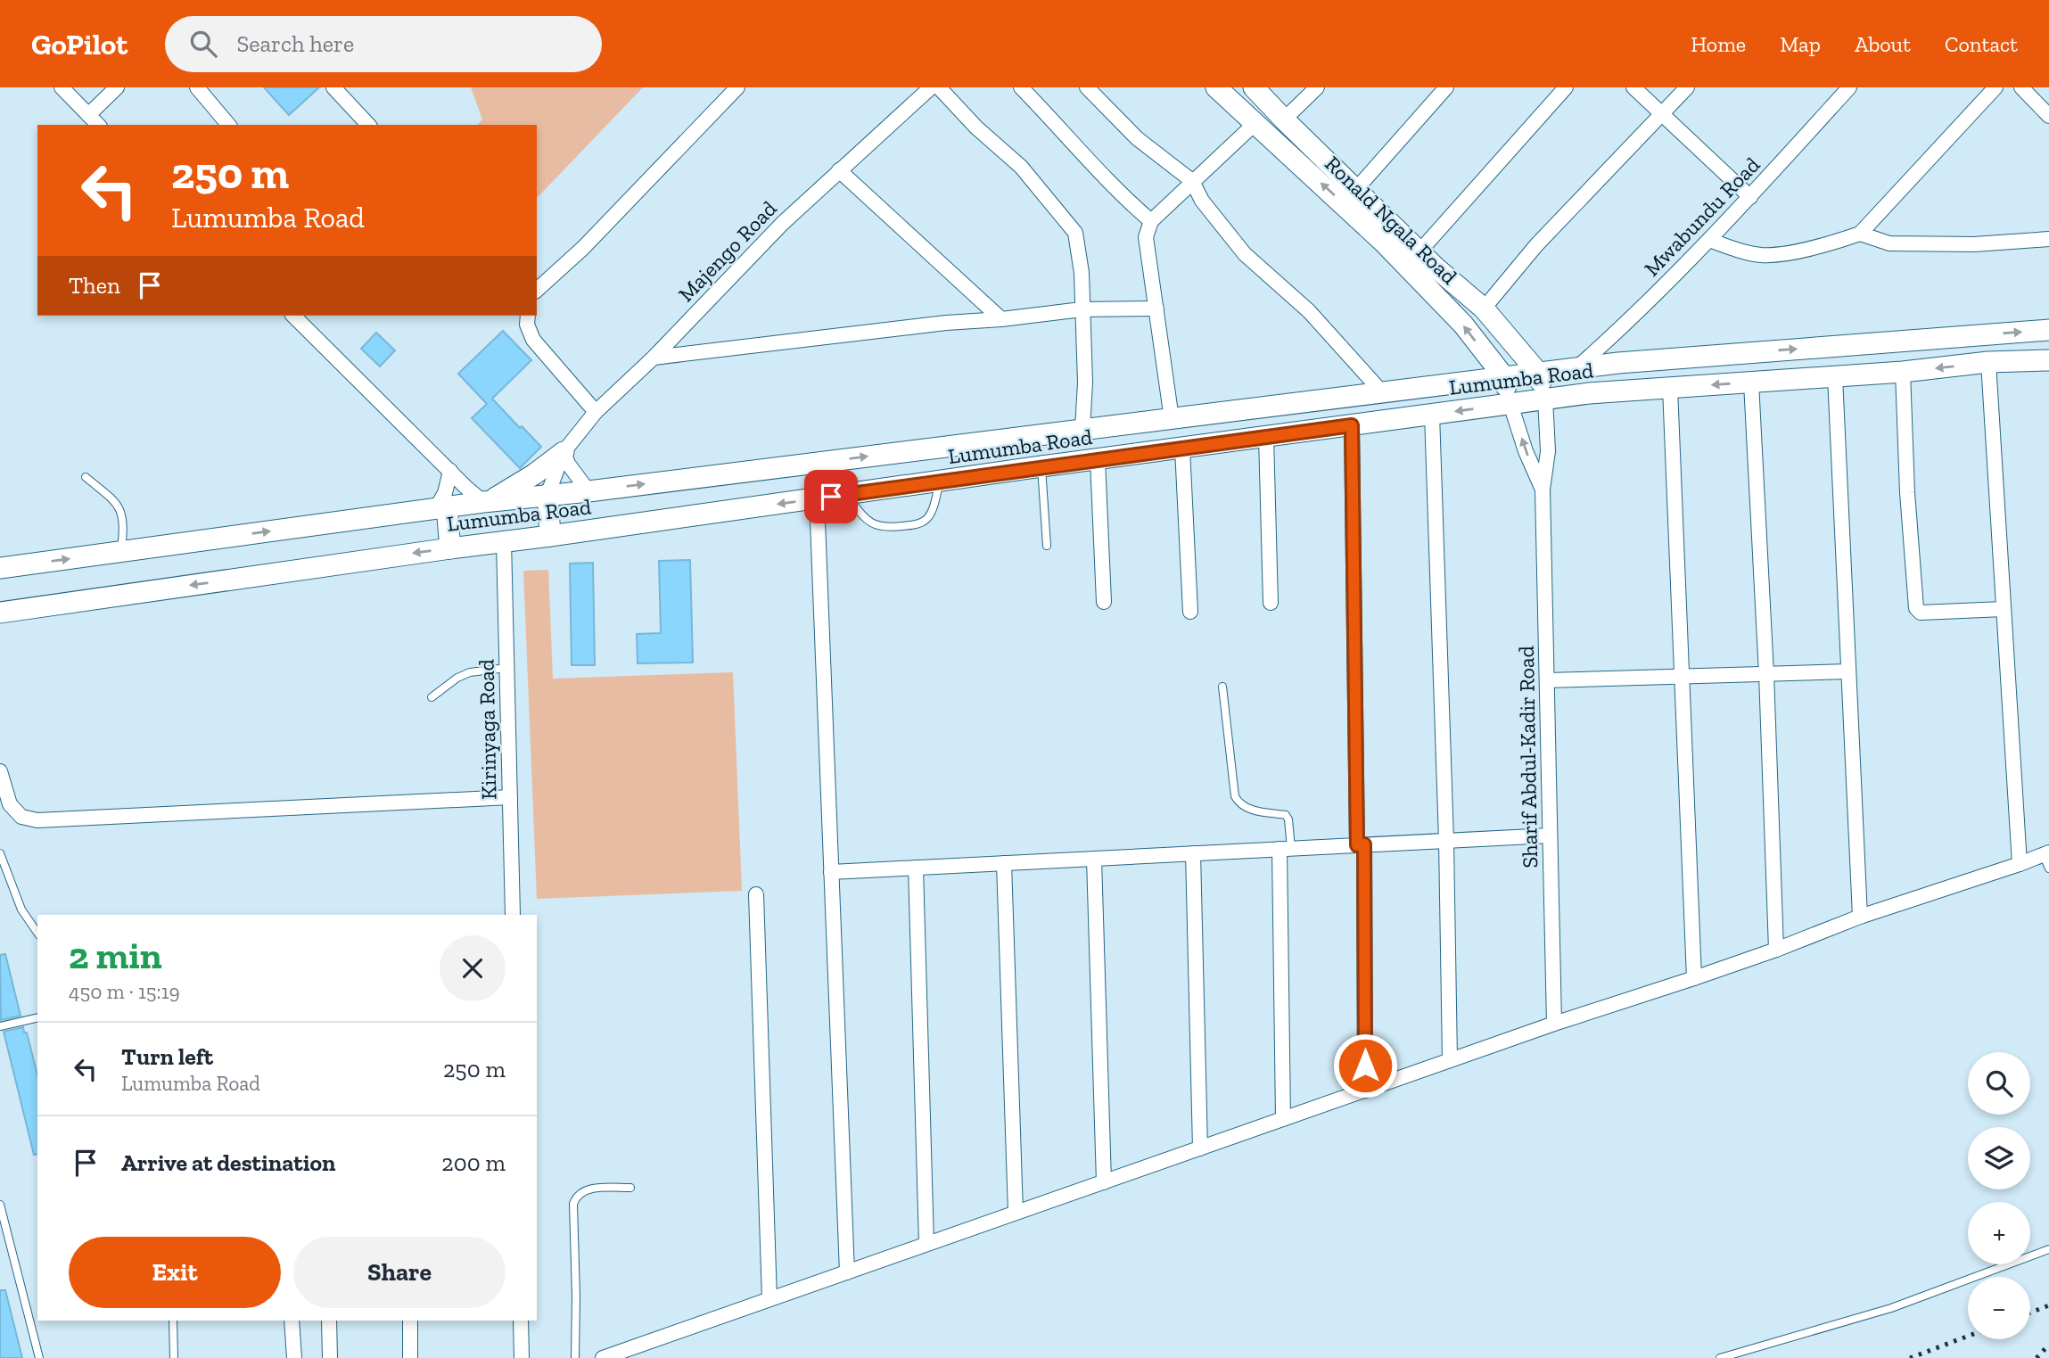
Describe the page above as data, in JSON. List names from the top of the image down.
{
  "streets": {
    "main road": ["Ronald Ngala Road", "Lumumba Road"],
    "street": [
      "Mwabundu Road",
      "Majengo Road",
      "Kirinyaga Road",
      "Sharif Abdul-Kadir Road"
    ]
  },
  "crossings": [
    ["Mwabundu Road", "Lumumba Road"],
    ["Ronald Ngala Road", "Lumumba Road"],
    ["Ronald Ngala Road", "Sharif Abdul-Kadir Road"],
    ["Majengo Road", "Lumumba Road"],
    ["Lumumba Road", "Kirinyaga Road"],
    ["Lumumba Road", "Sharif Abdul-Kadir Road"]
  ],
  "page": {
    "header": "GoPilot",
    "search": "Search here",
    "nav": [
      "Home",
      "Map",
      "About",
      "Contact"
    ],
    "turn": ["250 m", "Lumumba Road"],
    "then": "Then",
    "heading": ["2 min", "450 m · 15:19"],
    "list": [
      {
        "name": "Turn left",
        "note": "Lumumba Road",
        "value": "250 m"
      },
      {
        "name": "Arrive at destination",
        "value": "200 m"
      }
    ],
    "map_buttons": ["+", "−"],
    "buttons": ["Exit", "Share"]
  }
}
